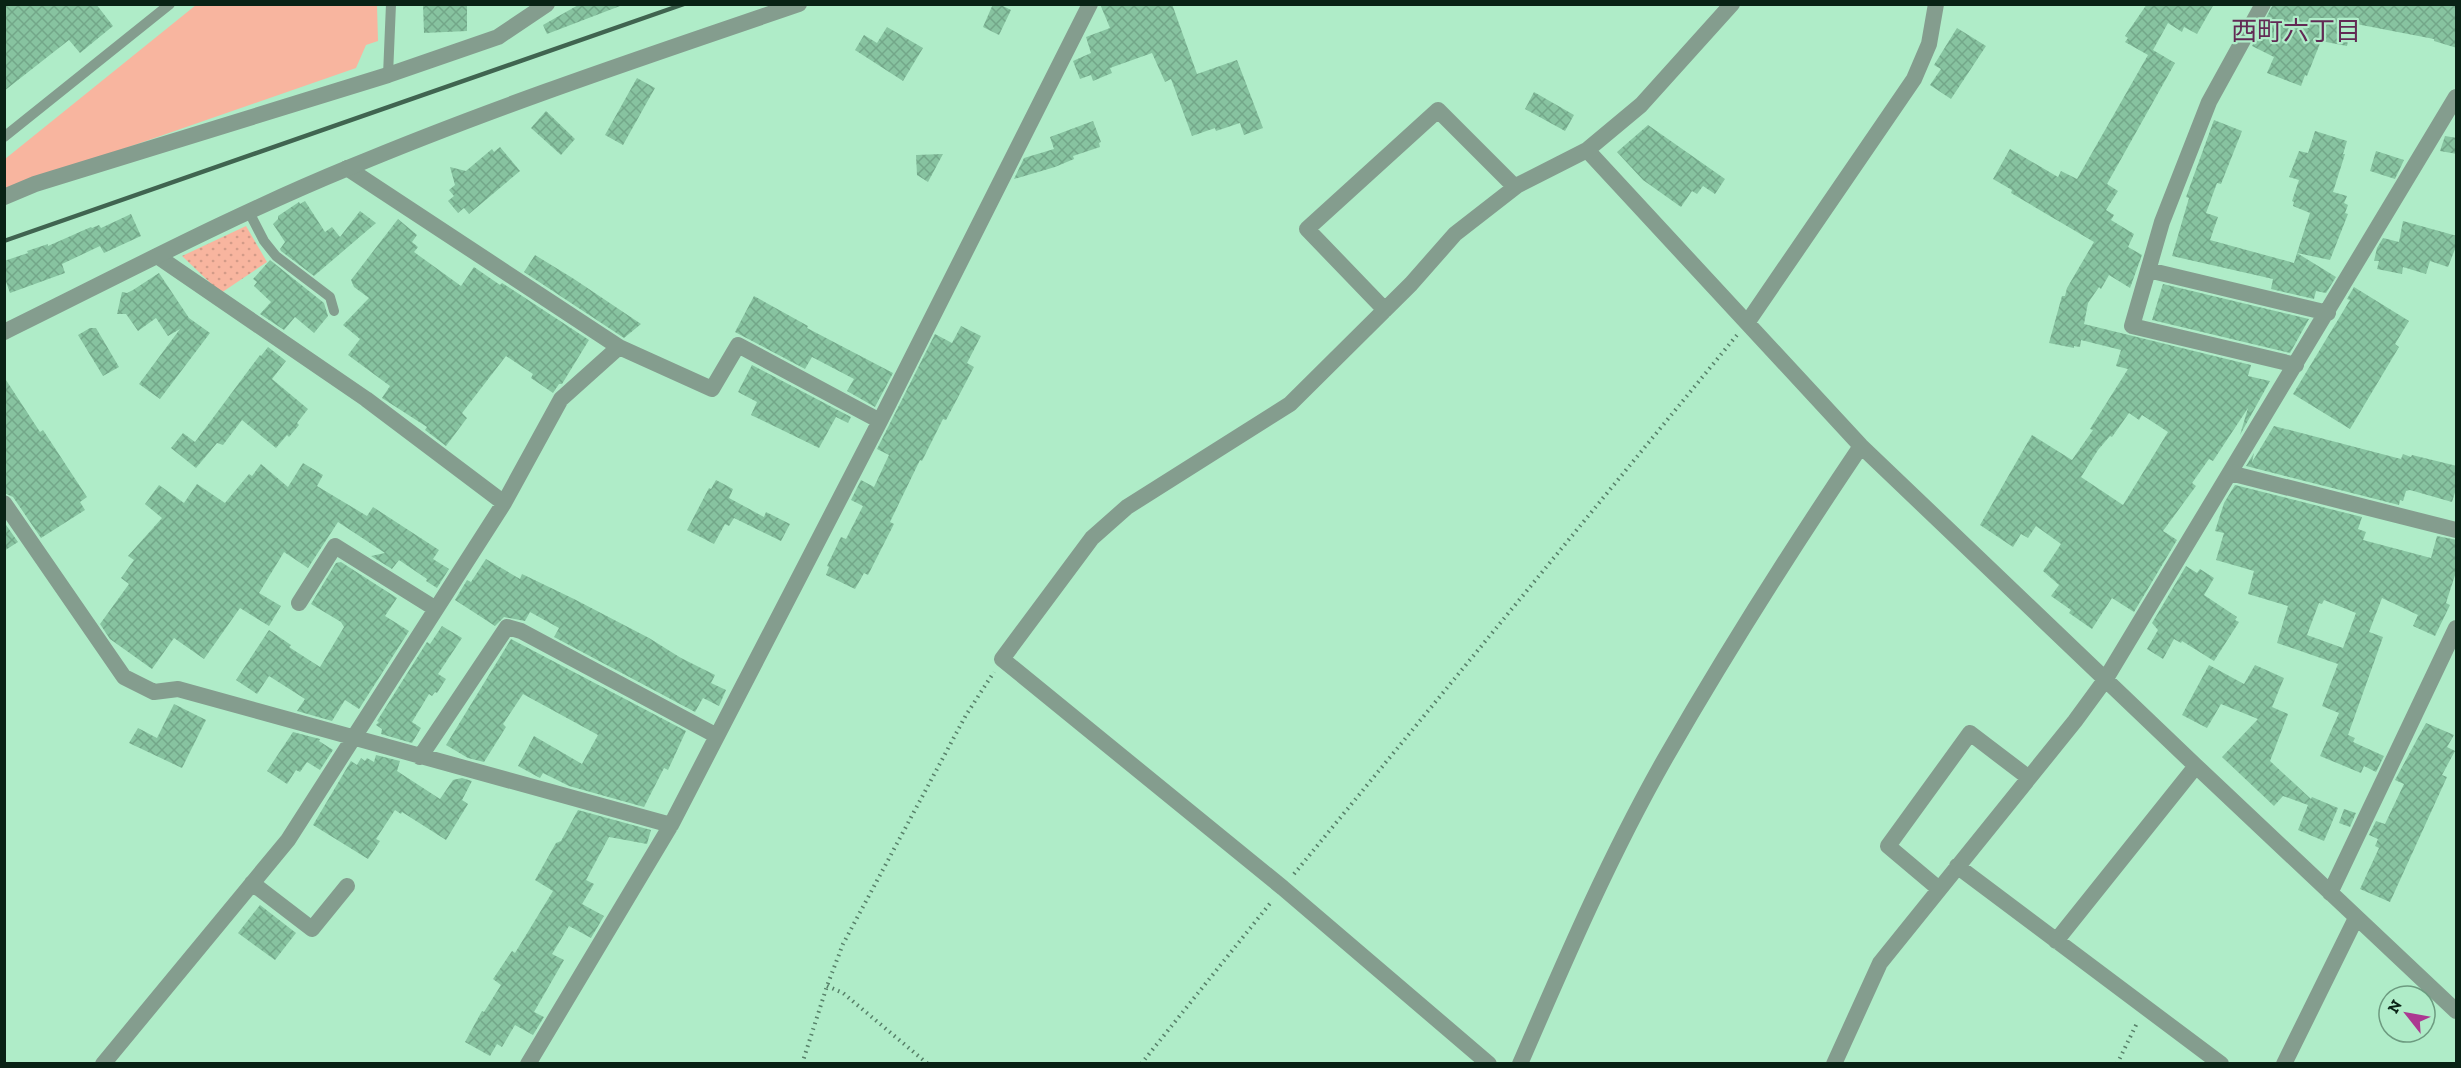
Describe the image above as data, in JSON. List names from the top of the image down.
{
  "districts": ["西町六丁目"],
  "north": "top left"
}
